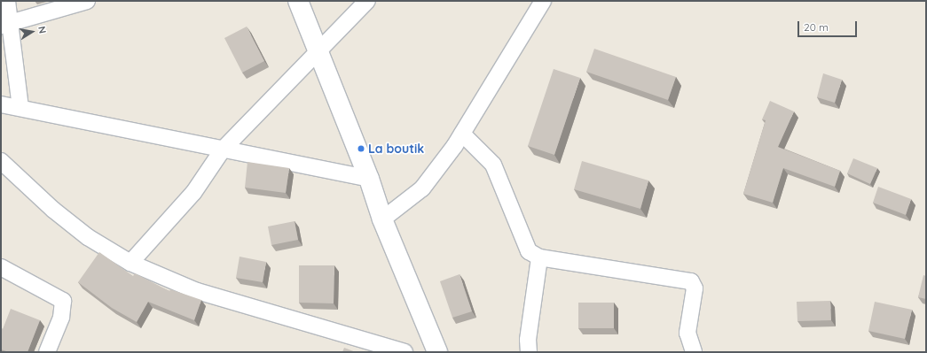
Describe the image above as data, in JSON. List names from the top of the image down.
{
  "places": ["La boutik"],
  "scale_bar": "20 m",
  "north": "right"
}
